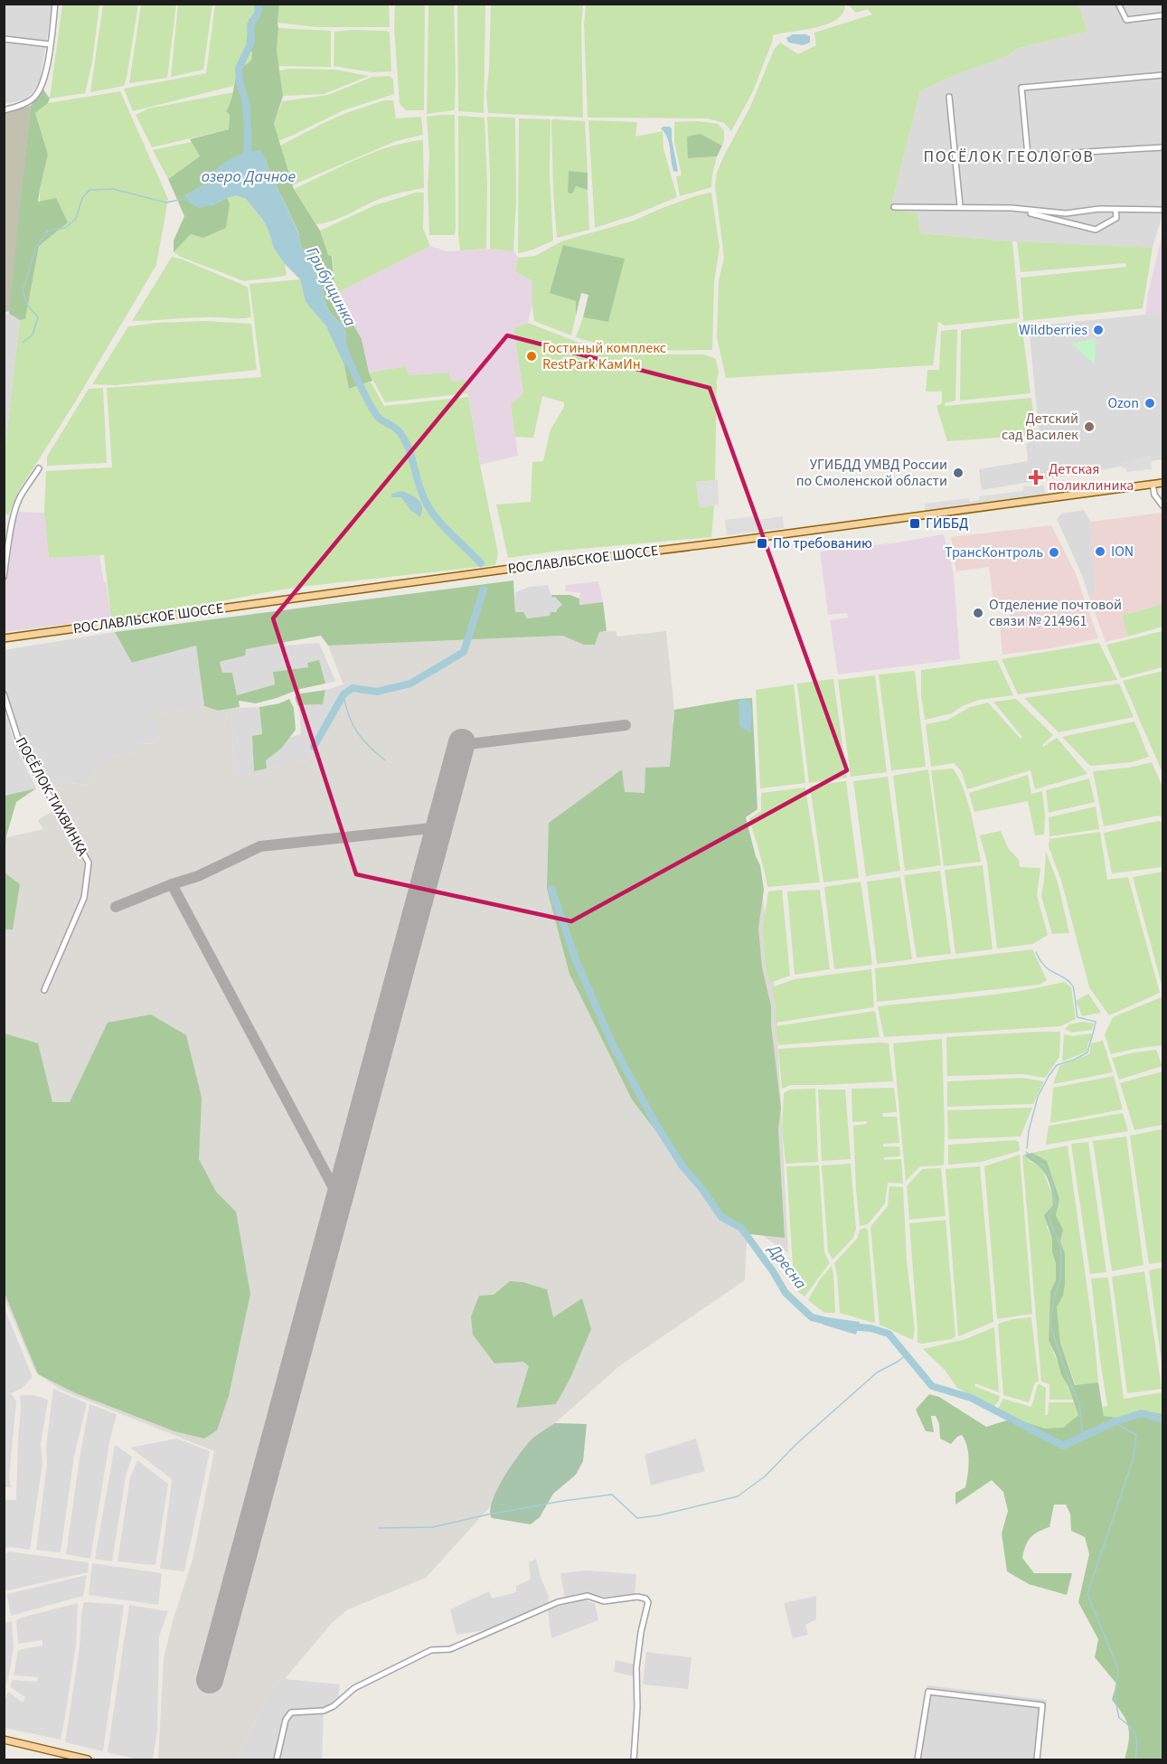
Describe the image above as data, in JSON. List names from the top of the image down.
{
  "streets": {
    "main road": ["РОСЛАВЛЬСКОЕ ШОССЕ"],
    "street": ["ПОСЁЛОК ТИХВИНКА"]
  },
  "districts": ["ПОСЁЛОК ГЕОЛОГОВ"],
  "water": ["озеро Дачное", "Грибущинка", "Дресна"],
  "places": {
    "other": [
      "Wildberries",
      "Гостиный комплекс RestPark КамИн",
      "Ozon",
      "Детский сад Василек",
      "УГИБДД УМВД России по Смоленской области",
      "ION",
      "ТрансКонтроль",
      "Отделение почтовой связи № 214961"
    ],
    "health": ["Детская поликлиника"],
    "transit": ["ГИББД", "По требованию"]
  }
}
